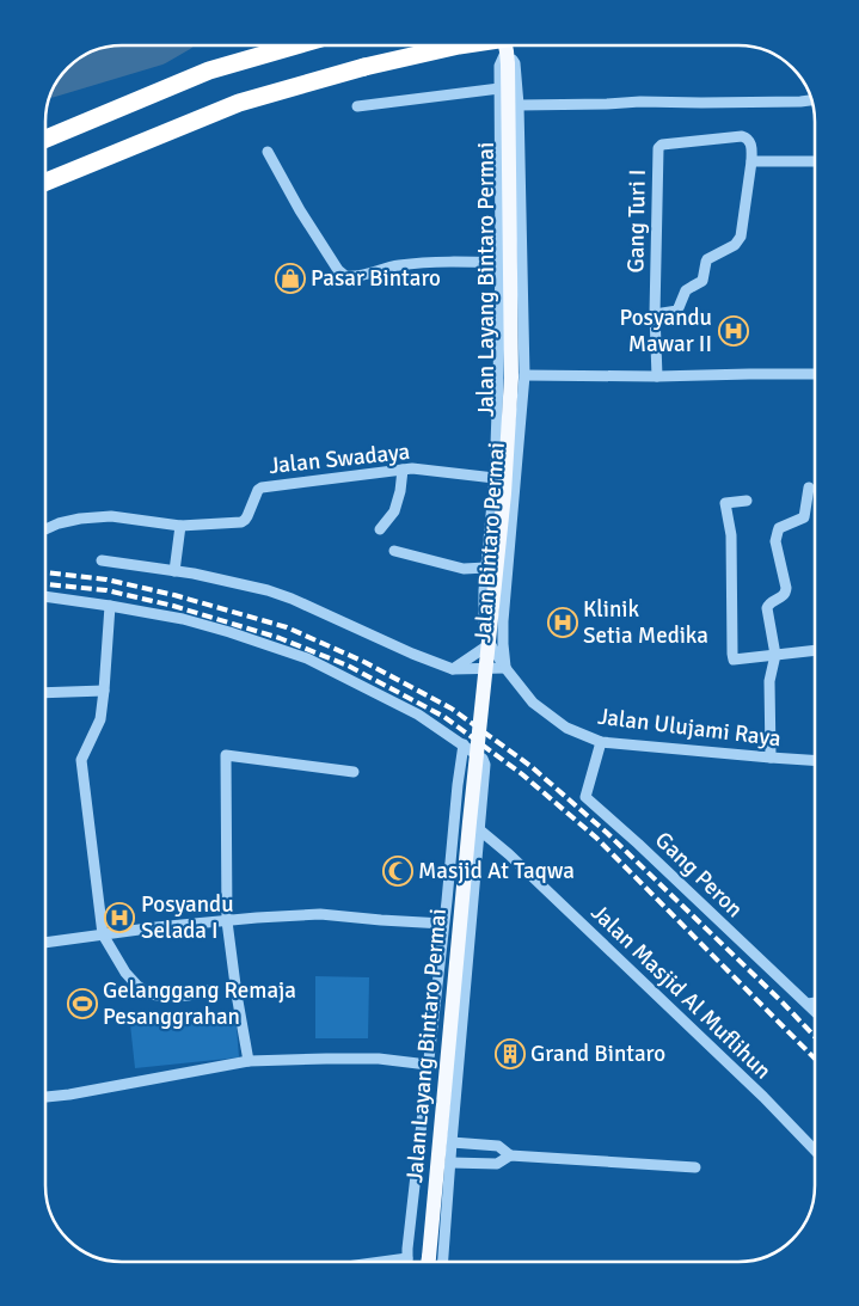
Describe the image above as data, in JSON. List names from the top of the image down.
{
  "streets": {
    "main road": ["Jalan Layang Bintaro Permai", "Jalan Bintaro Permai"],
    "street": [
      "Gang Turi I",
      "Jalan Swadaya",
      "Jalan Ulujami Raya",
      "Gang Peron",
      "Jalan Masjid Al Muflihun"
    ]
  },
  "crossings": [
    ["Jalan Layang Bintaro Permai", "Jalan Bintaro Permai"],
    ["Jalan Swadaya", "Jalan Bintaro Permai"],
    ["Jalan Bintaro Permai", "Jalan Ulujami Raya"],
    ["Jalan Ulujami Raya", "Gang Peron"]
  ],
  "places": {
    "shop": ["Pasar Bintaro"],
    "hospital": ["Posyandu Mawar II", "Klinik Setia Medika", "Posyandu Selada I"],
    "mosque": ["Masjid At Taqwa"],
    "sports": ["Gelanggang Remaja Pesanggrahan"],
    "building": ["Grand Bintaro"]
  }
}
